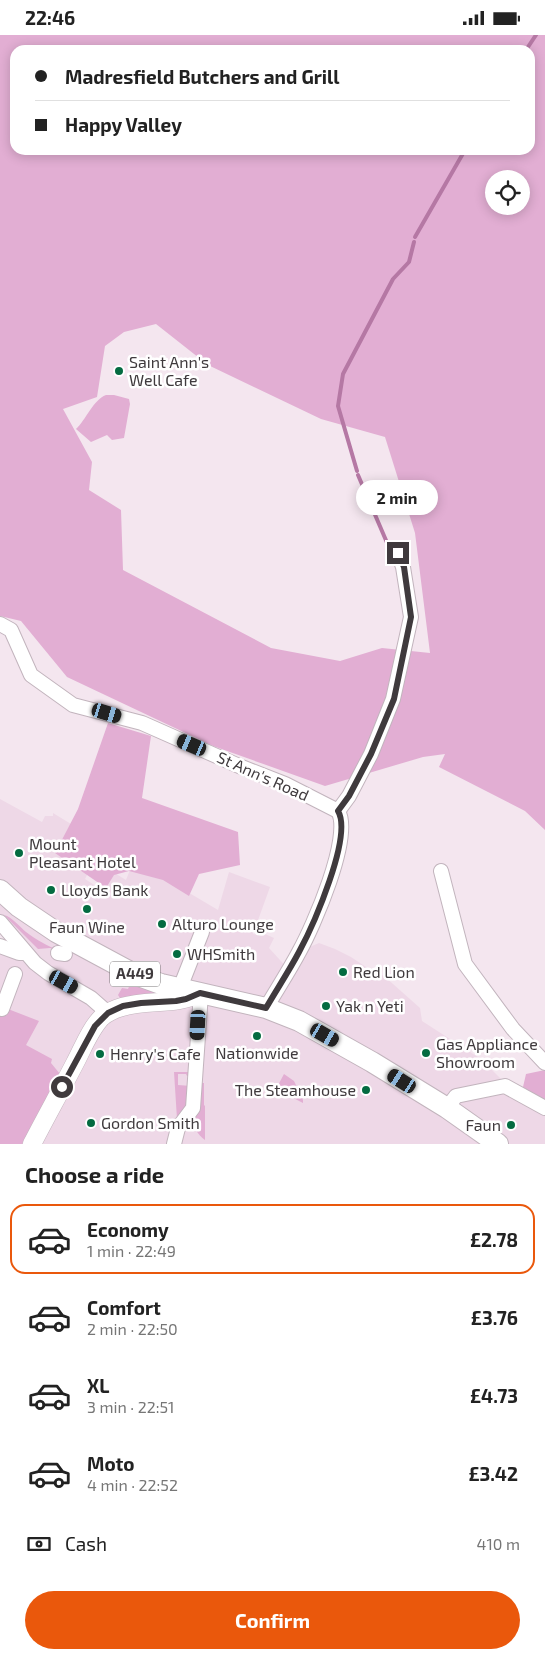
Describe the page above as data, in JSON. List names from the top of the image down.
{
  "streets": {
    "highway": ["A449"],
    "street": ["St Ann's Road"]
  },
  "places": [
    "Saint Ann's Well Cafe",
    "Mount Pleasant Hotel",
    "Lloyds Bank",
    "Faun Wine",
    "Alturo Lounge",
    "WHSmith",
    "Red Lion",
    "Yak n Yeti",
    "Nationwide",
    "Gas Appliance Showroom",
    "Henry's Cafe",
    "The Steamhouse",
    "Gordon Smith",
    "Faun"
  ],
  "page": {
    "status": "22:46",
    "banner": ["Madresfield Butchers and Grill", "Happy Valley"],
    "bubble": "2 min",
    "heading": "Choose a ride",
    "list": [
      {
        "name": "Economy",
        "note": "1 min · 22:49",
        "value": "£2.78"
      },
      {
        "name": "Comfort",
        "note": "2 min · 22:50",
        "value": "£3.76"
      },
      {
        "name": "XL",
        "note": "3 min · 22:51",
        "value": "£4.73"
      },
      {
        "name": "Moto",
        "note": "4 min · 22:52",
        "value": "£3.42"
      }
    ],
    "pay": ["Cash", "410 m"],
    "buttons": "Confirm"
  }
}
